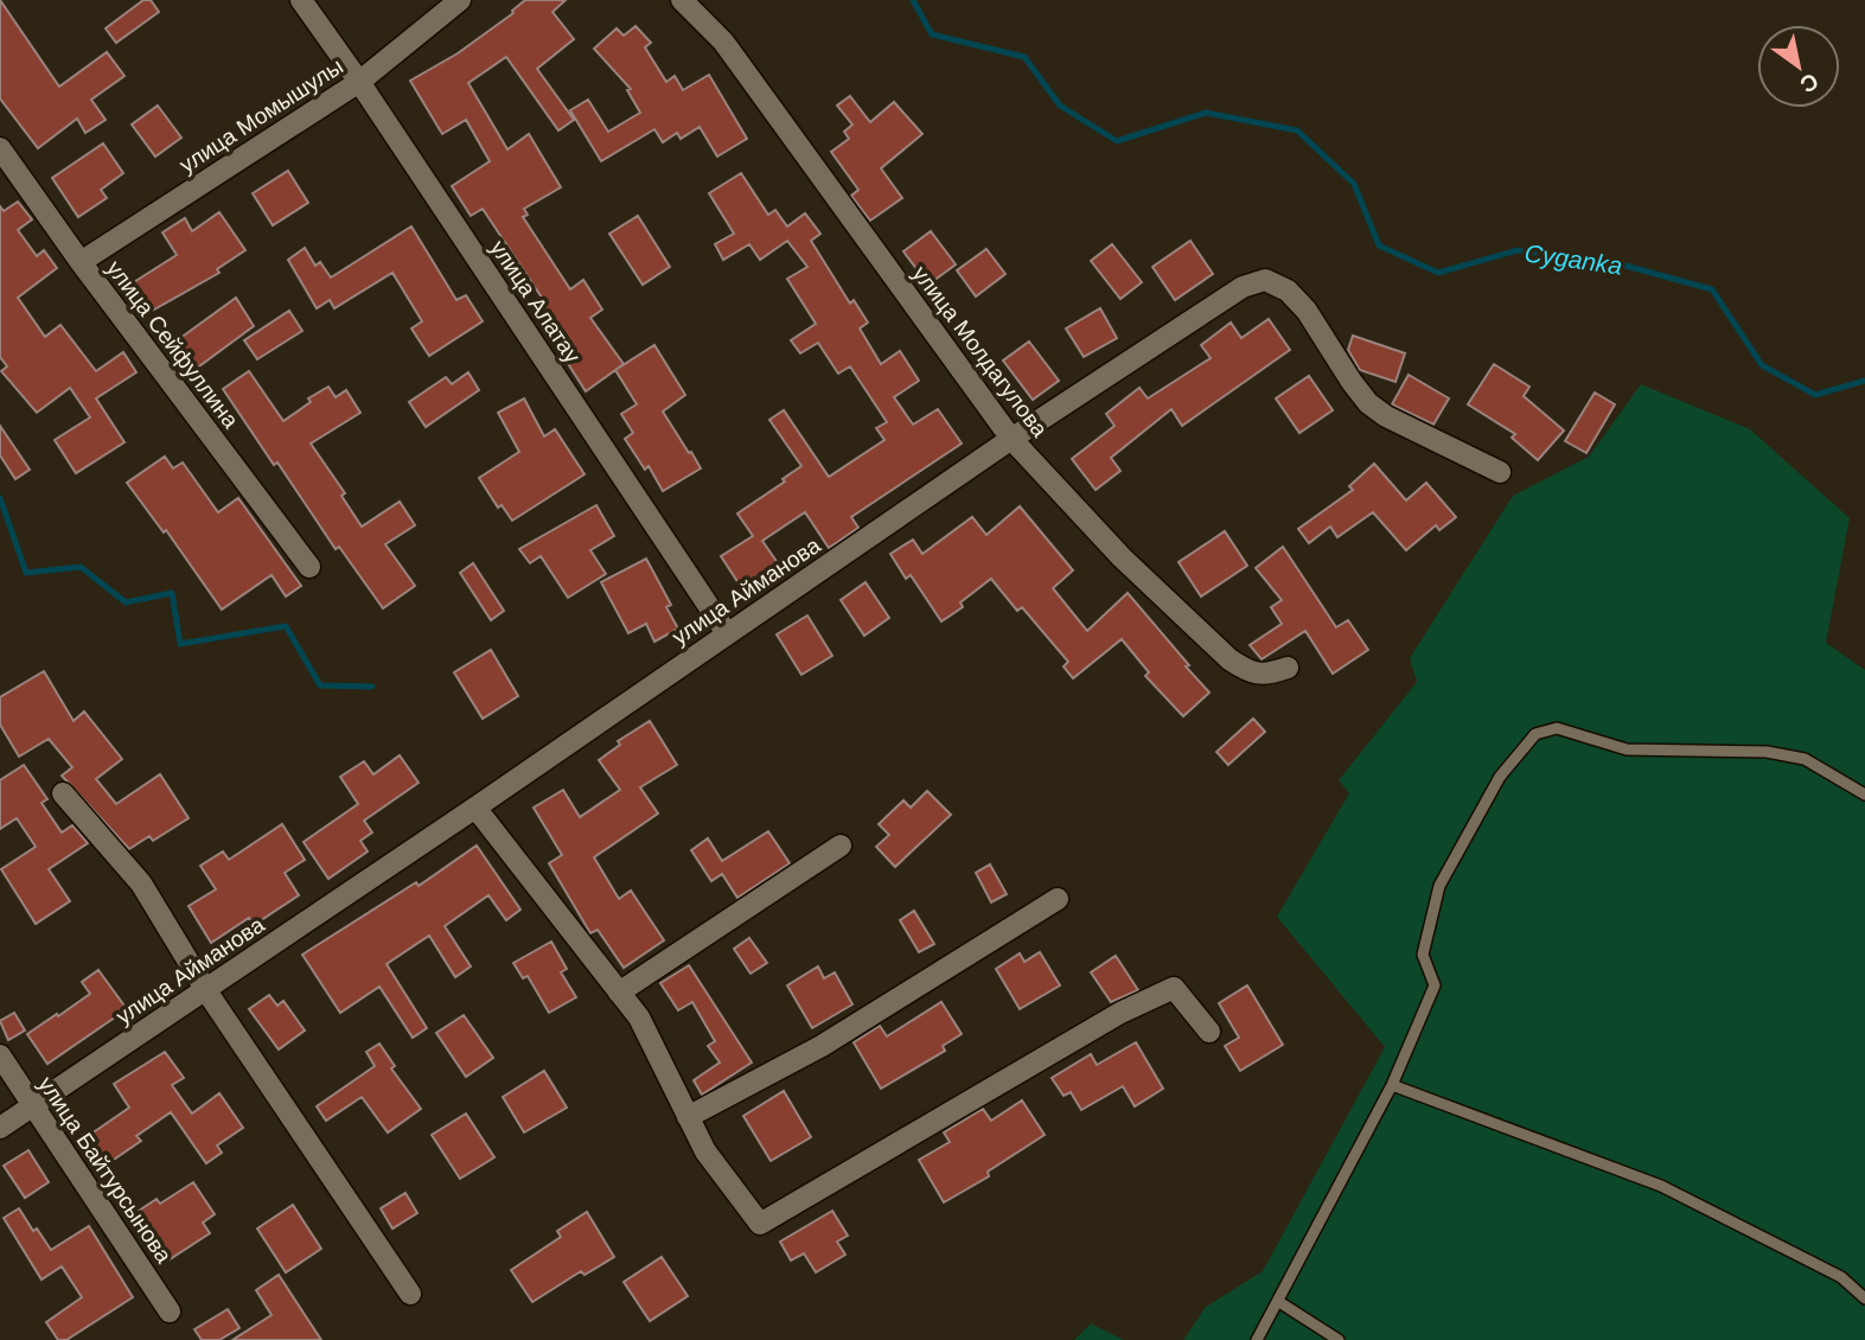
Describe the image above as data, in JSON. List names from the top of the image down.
{
  "streets": {
    "street": [
      "улица Момышулы",
      "улица Алатау",
      "улица Сейфуллина",
      "улица Молдагулова",
      "улица Айманова",
      "улица Байтурсынова"
    ]
  },
  "crossings": [
    ["улица Момышулы", "улица Алатау"],
    ["улица Момышулы", "улица Сейфуллина"],
    ["улица Алатау", "улица Айманова"],
    ["улица Молдагулова", "улица Айманова"],
    ["улица Айманова", "улица Байтурсынова"]
  ],
  "water": ["Cyganka"],
  "north": "bottom right"
}
